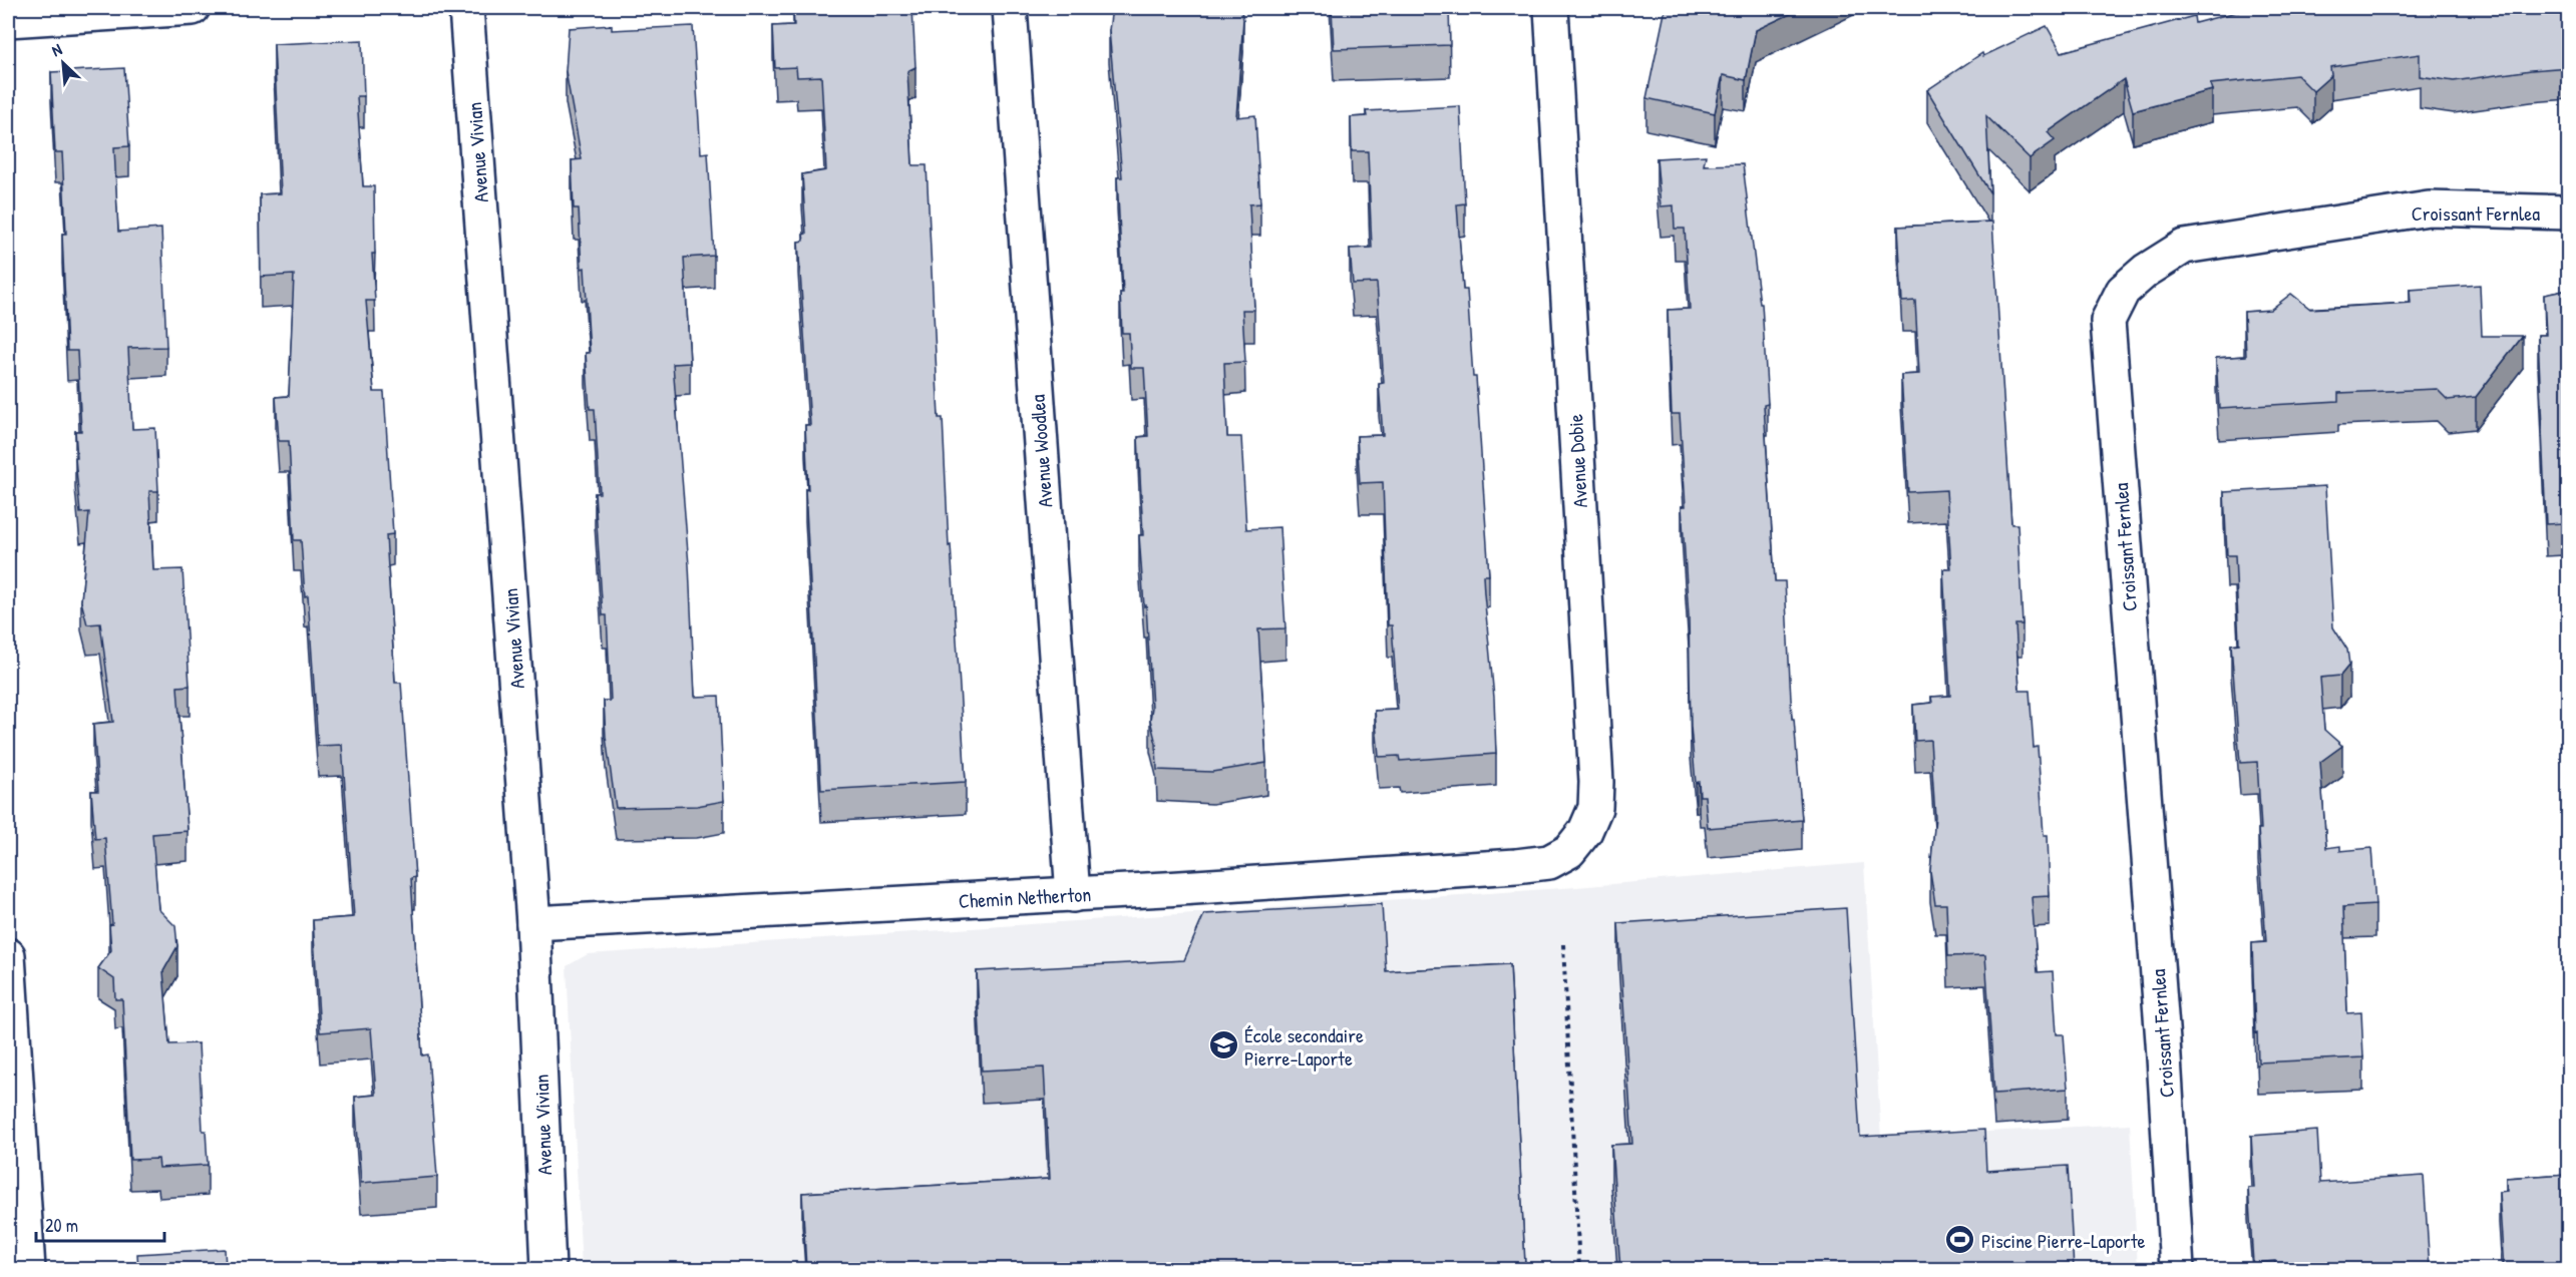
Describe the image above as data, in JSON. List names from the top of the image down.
{
  "streets": {
    "street": [
      "Avenue Vivian",
      "Croissant Fernlea",
      "Avenue Woodlea",
      "Avenue Dobie",
      "Chemin Netherton"
    ]
  },
  "crossings": [
    ["Avenue Vivian", "Chemin Netherton"],
    ["Avenue Woodlea", "Chemin Netherton"],
    ["Avenue Dobie", "Chemin Netherton"]
  ],
  "places": {
    "school or university": ["École secondaire Pierre-Laporte"],
    "sports": ["Piscine Pierre-Laporte"]
  },
  "scale_bar": "20 m",
  "north": "top left"
}
